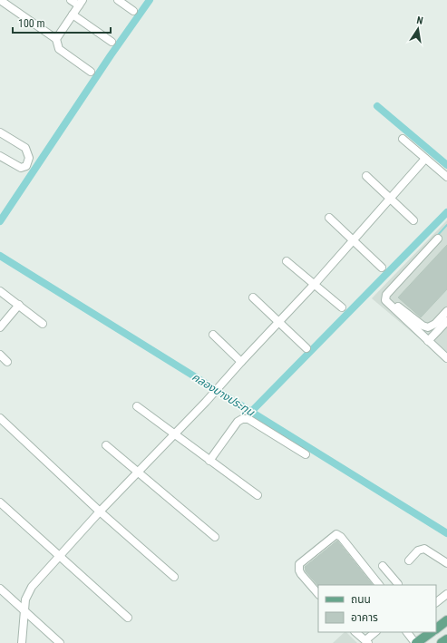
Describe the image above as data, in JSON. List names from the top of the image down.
{
  "water": ["คลองบางประทุน"],
  "legend": ["ถนน", "อาคาร"],
  "scale_bar": "100 m",
  "north": "top"
}
